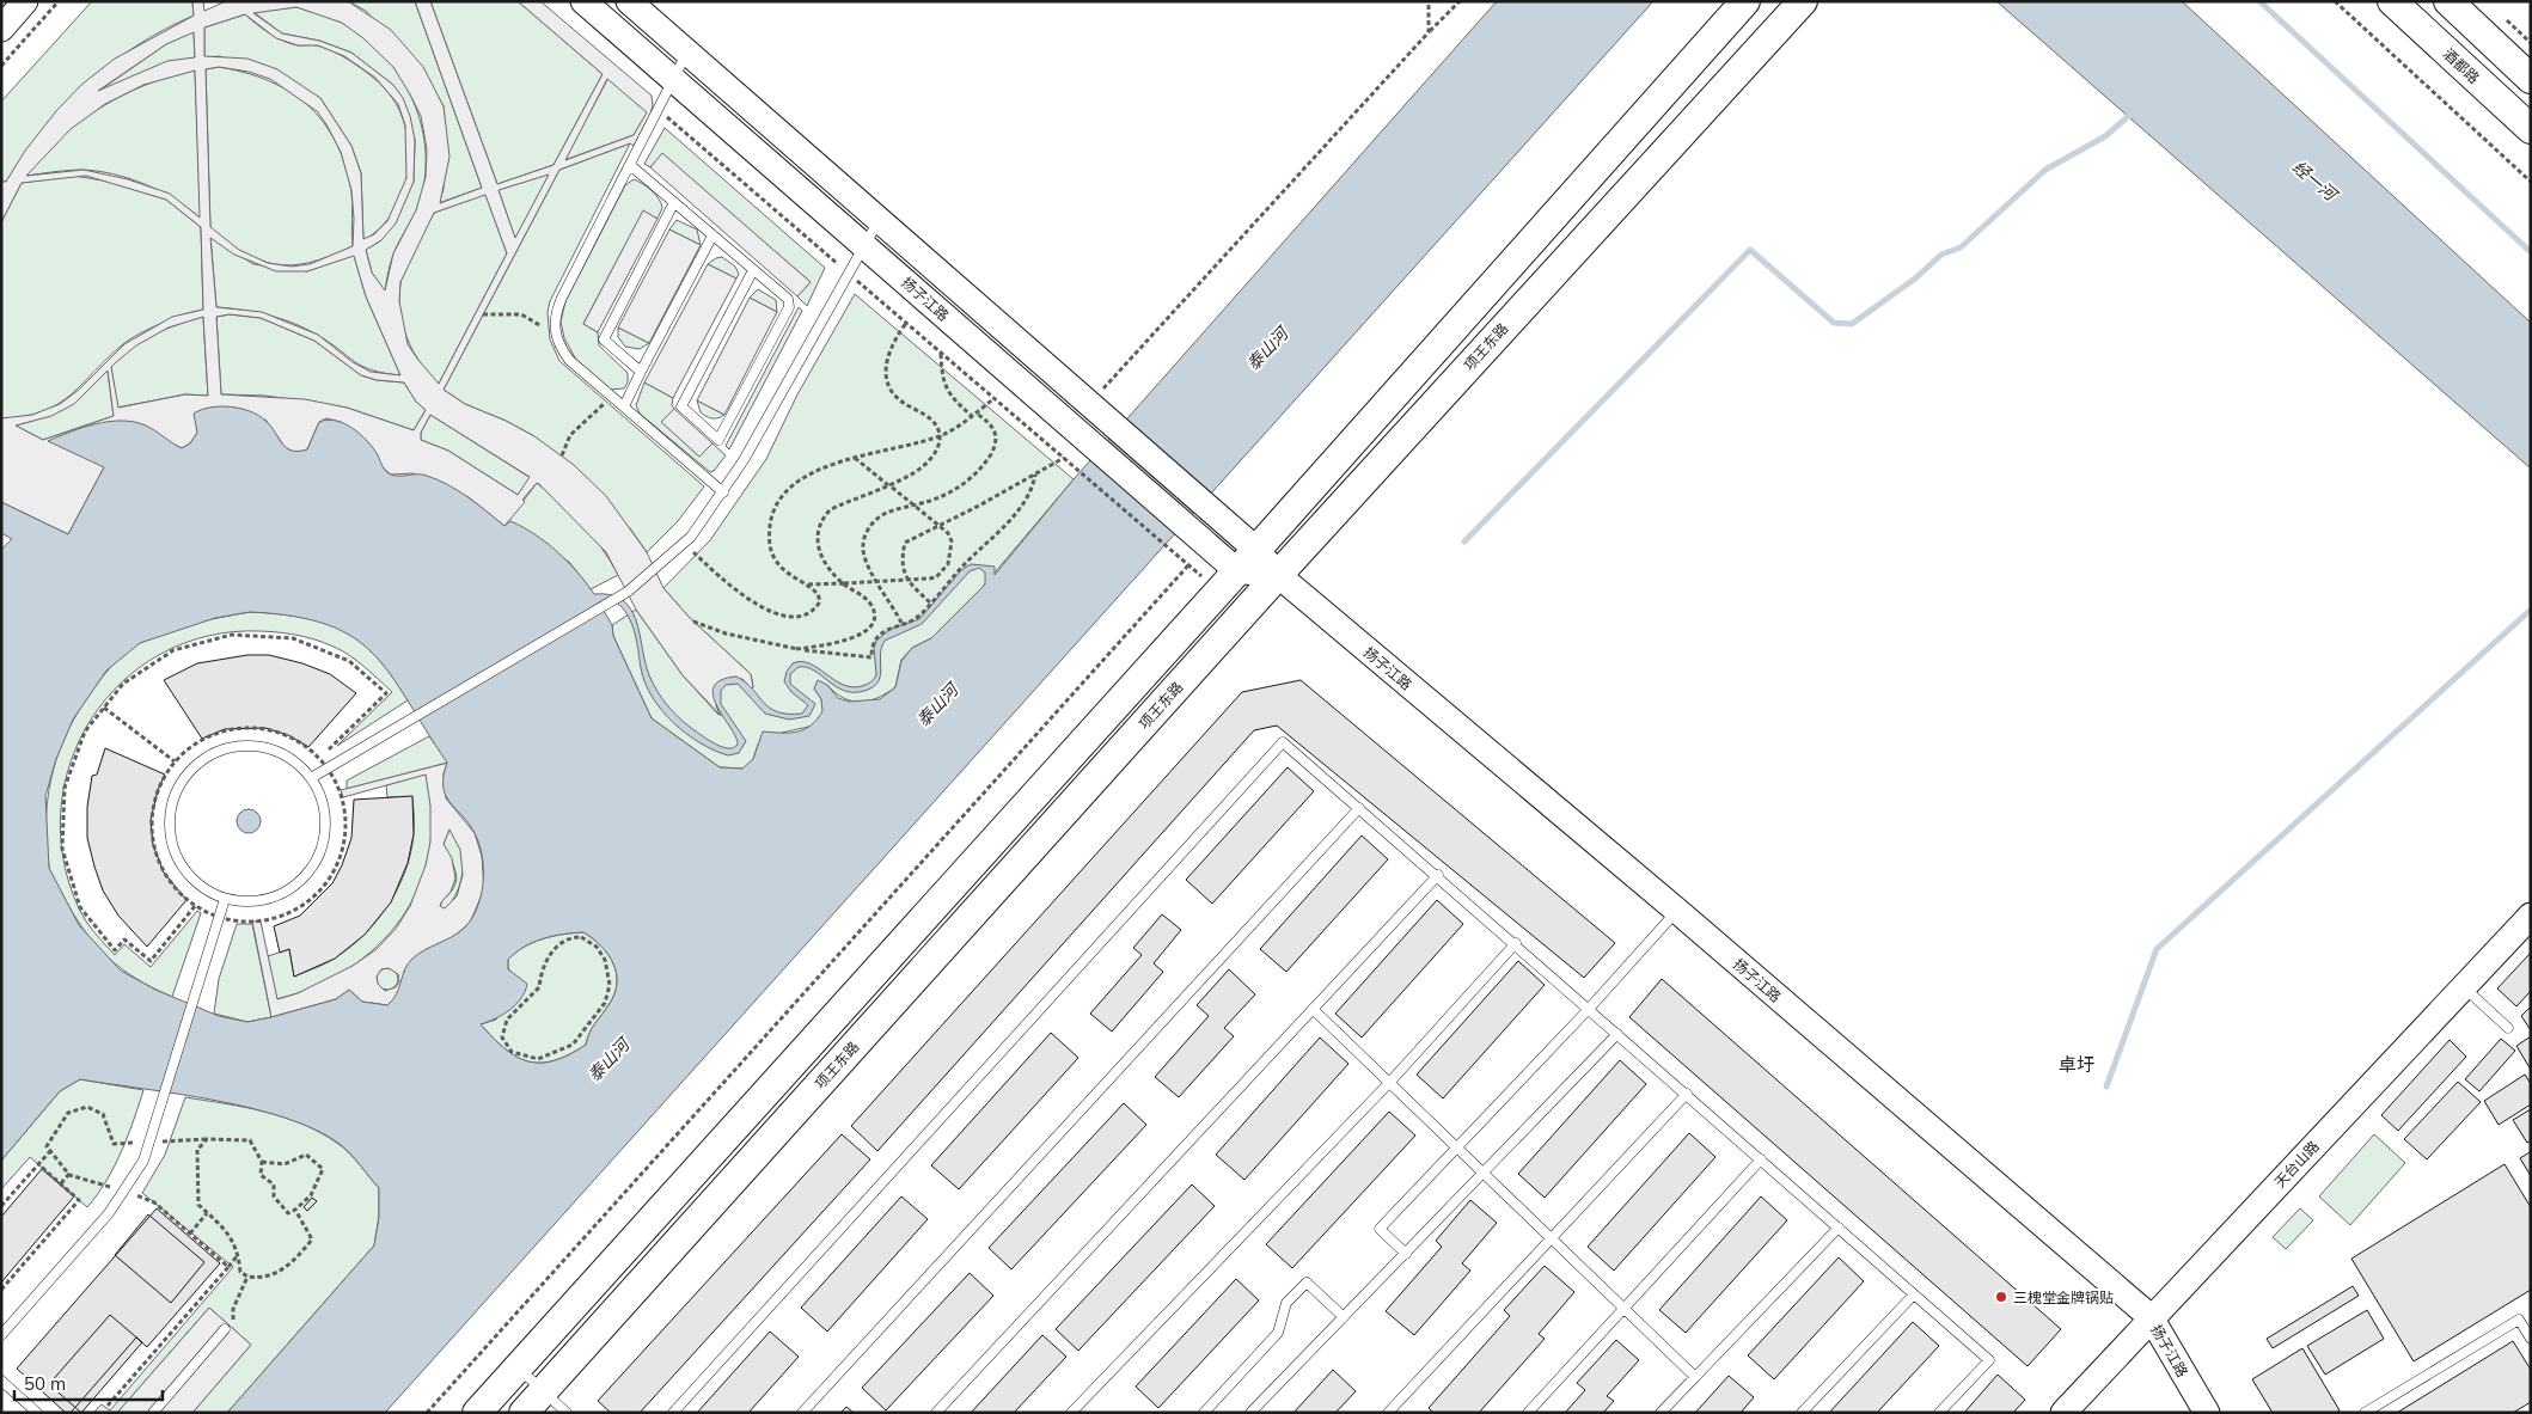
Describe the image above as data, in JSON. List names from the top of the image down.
{
  "streets": {
    "main road": ["酒都路", "项王东路"],
    "street": ["扬子江路", "天台山路"]
  },
  "crossings": [
    ["扬子江路", "项王东路"],
    ["扬子江路", "天台山路"]
  ],
  "districts": ["卓圩"],
  "water": ["经一河", "泰山河"],
  "places": ["三槐堂金牌锅贴"],
  "scale_bar": "50 m"
}
